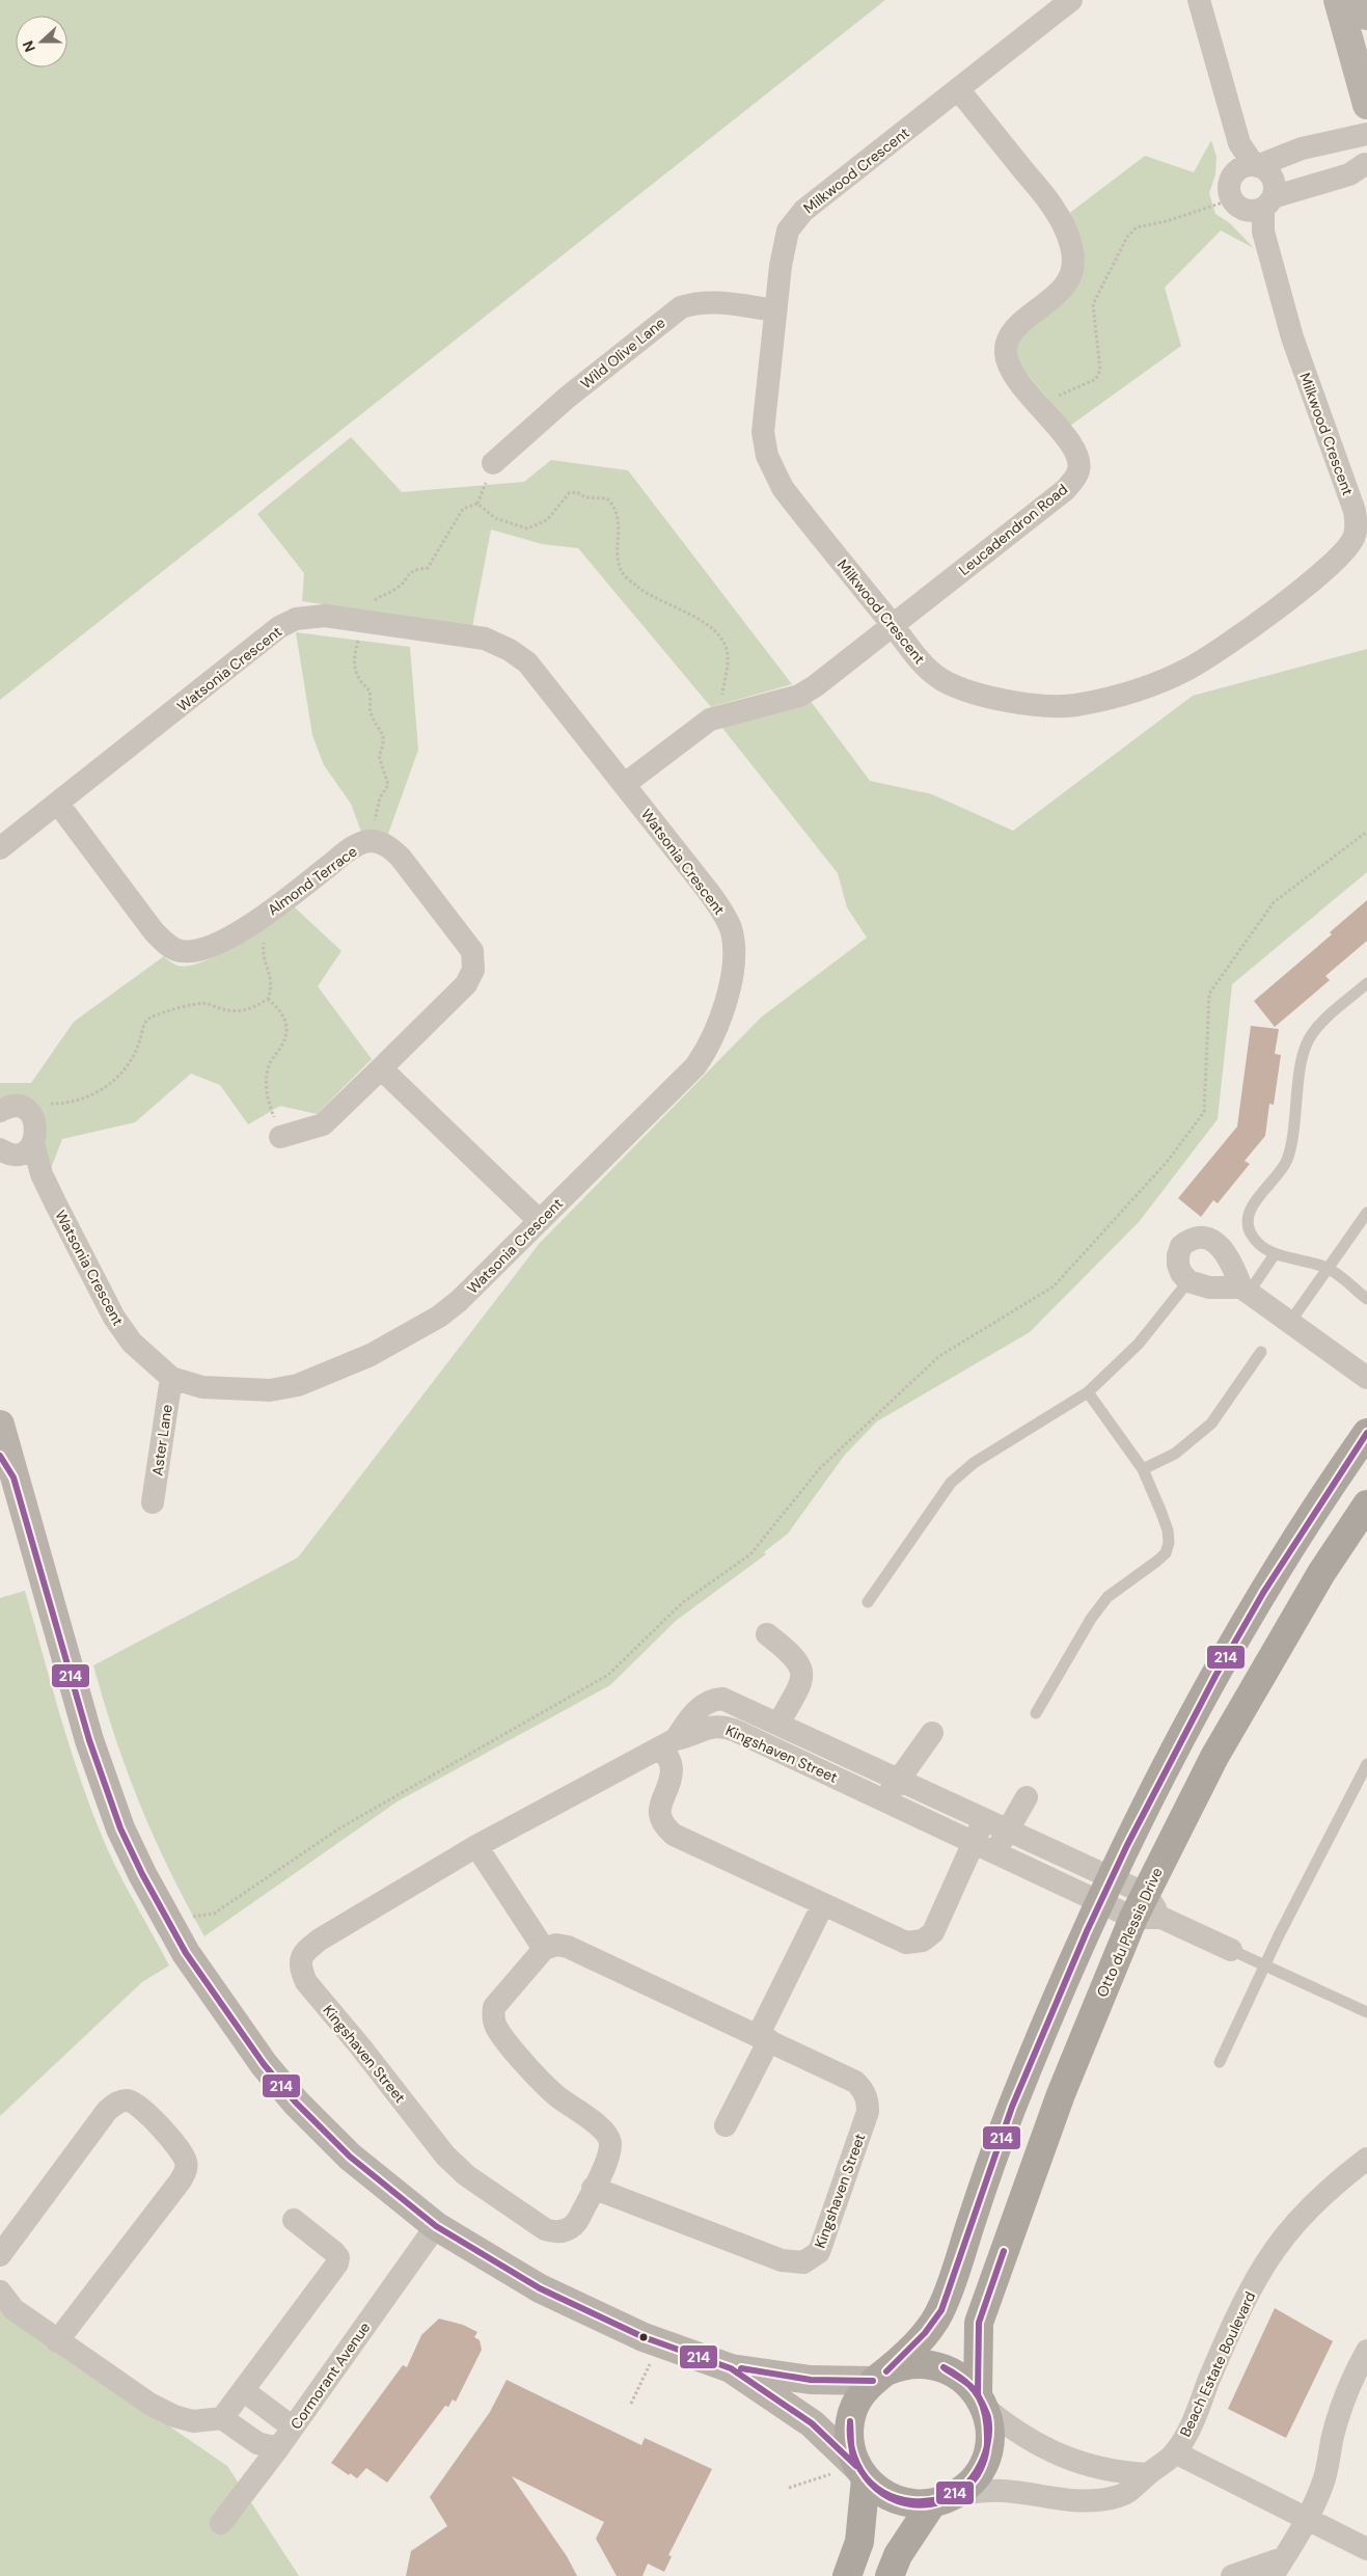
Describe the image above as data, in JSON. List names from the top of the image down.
{
  "streets": {
    "main road": ["Otto du Plessis Drive"],
    "street": [
      "Milkwood Crescent",
      "Wild Olive Lane",
      "Leucadendron Road",
      "Watsonia Crescent",
      "Almond Terrace",
      "Aster Lane",
      "Kingshaven Street",
      "Beach Estate Boulevard",
      "Cormorant Avenue"
    ]
  },
  "crossings": [
    ["Milkwood Crescent", "Wild Olive Lane"],
    ["Milkwood Crescent", "Leucadendron Road"],
    ["Leucadendron Road", "Watsonia Crescent"],
    ["Watsonia Crescent", "Almond Terrace"],
    ["Watsonia Crescent", "Aster Lane"],
    ["Kingshaven Street", "Otto du Plessis Drive"],
    ["Otto du Plessis Drive", "Beach Estate Boulevard"]
  ],
  "lines": ["transit line 214"],
  "north": "left"
}
